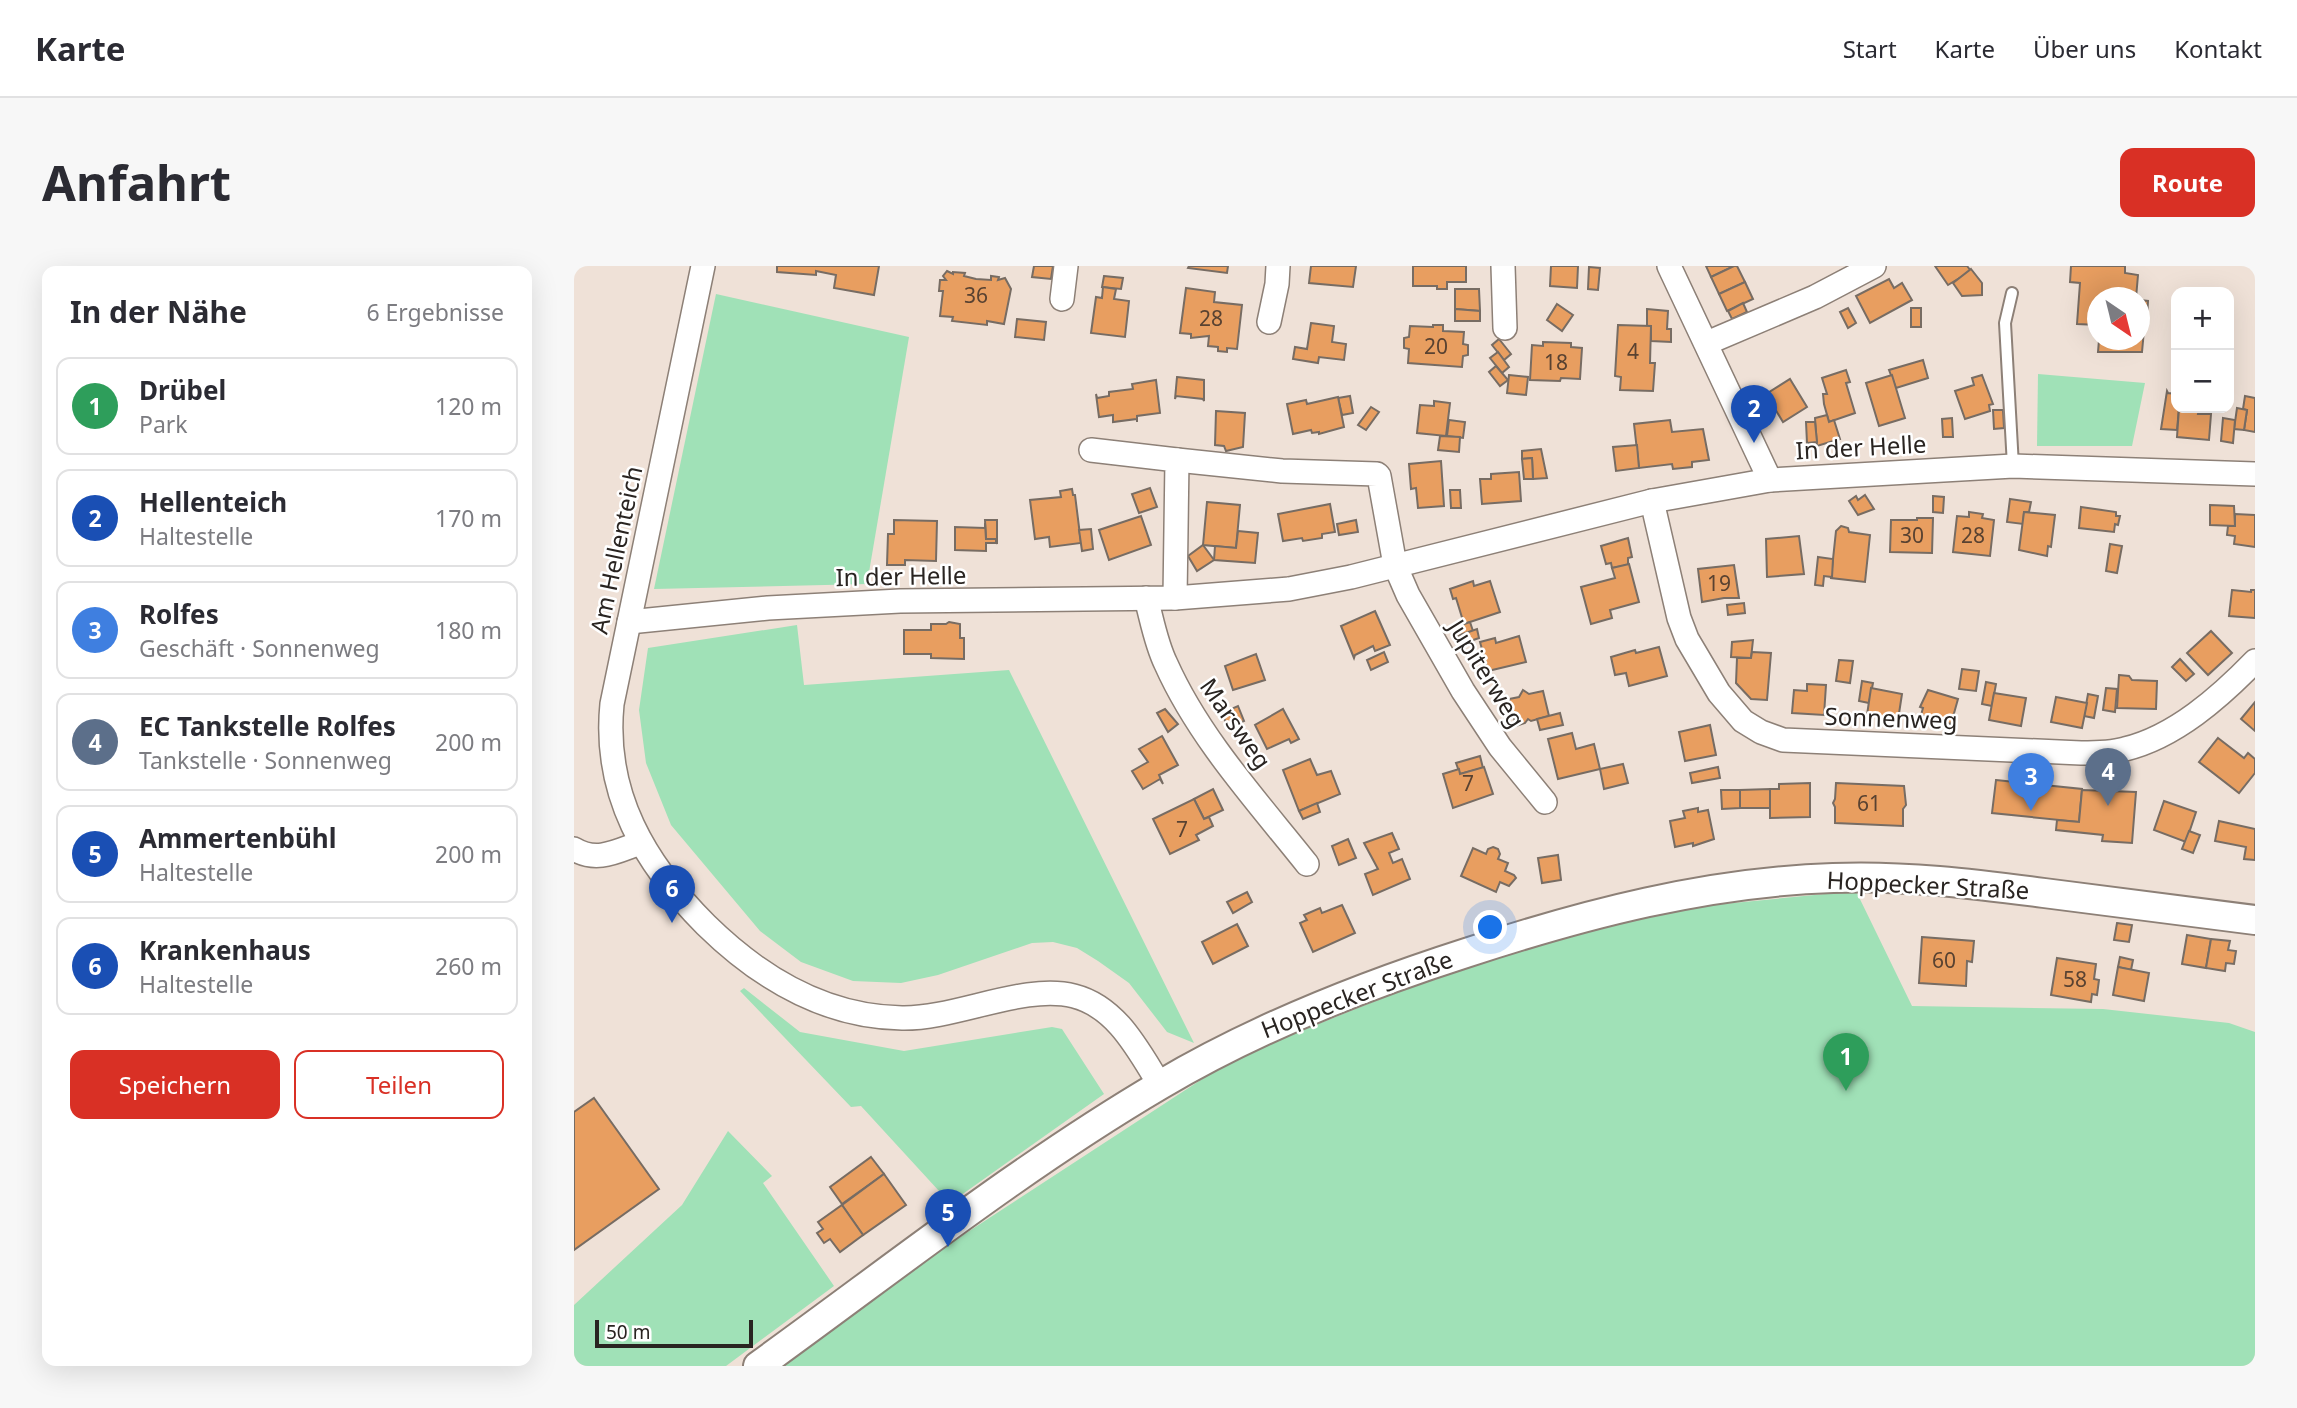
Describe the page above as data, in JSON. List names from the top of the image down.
{
  "streets": {
    "street": [
      "In der Helle",
      "Am Hellenteich",
      "Jupiterweg",
      "Sonnenweg",
      "Marsweg",
      "Hoppecker Straße"
    ]
  },
  "crossings": [
    ["In der Helle", "Am Hellenteich"],
    ["In der Helle", "Jupiterweg"],
    ["In der Helle", "Sonnenweg"],
    ["In der Helle", "Marsweg"],
    ["Am Hellenteich", "Hoppecker Straße"]
  ],
  "house_numbers": [
    "36",
    "28",
    "20",
    "4",
    "18",
    "30",
    "28",
    "19",
    "7",
    "61",
    "7",
    "60",
    "58"
  ],
  "scale_bar": "50 m",
  "north": "bottom right",
  "page": {
    "header": "Karte",
    "nav": [
      "Start",
      "Karte",
      "Über uns",
      "Kontakt"
    ],
    "buttons": [
      "Route",
      ["Speichern", "Teilen"]
    ],
    "title": "Anfahrt",
    "heading": ["In der Nähe", "6 Ergebnisse"],
    "map_buttons": ["+", "−"],
    "list": [
      {
        "mark": "1",
        "name": "Drübel",
        "note": "Park",
        "value": "120 m"
      },
      {
        "mark": "2",
        "name": "Hellenteich",
        "note": "Haltestelle",
        "value": "170 m"
      },
      {
        "mark": "3",
        "name": "Rolfes",
        "note": "Geschäft · Sonnenweg",
        "value": "180 m"
      },
      {
        "mark": "4",
        "name": "EC Tankstelle Rolfes",
        "note": "Tankstelle · Sonnenweg",
        "value": "200 m"
      },
      {
        "mark": "5",
        "name": "Ammertenbühl",
        "note": "Haltestelle",
        "value": "200 m"
      },
      {
        "mark": "6",
        "name": "Krankenhaus",
        "note": "Haltestelle",
        "value": "260 m"
      }
    ],
    "pins": [
      "2",
      "4",
      "3",
      "6",
      "1",
      "5"
    ],
    "scale": "50 m"
  }
}
